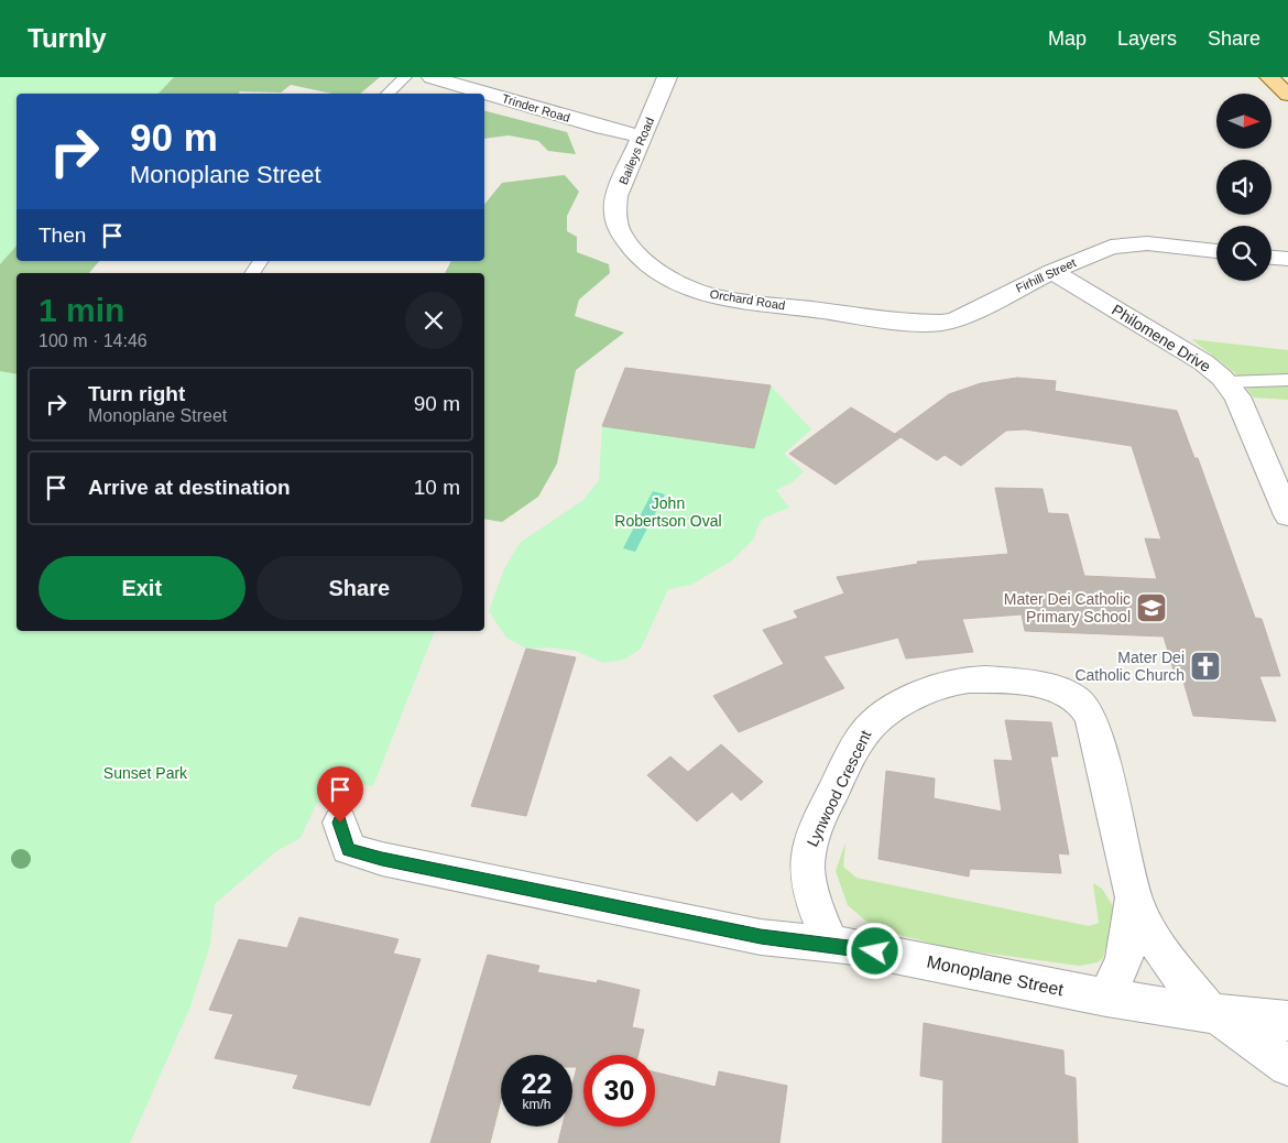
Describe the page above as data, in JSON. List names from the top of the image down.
{
  "streets": {
    "street": [
      "Trinder Road",
      "Baileys Road",
      "Firhill Street",
      "Orchard Road",
      "Philomene Drive",
      "Lynwood Crescent",
      "Monoplane Street"
    ]
  },
  "crossings": [
    ["Trinder Road", "Baileys Road"],
    ["Baileys Road", "Orchard Road"],
    ["Firhill Street", "Orchard Road"],
    ["Firhill Street", "Philomene Drive"],
    ["Lynwood Crescent", "Monoplane Street"]
  ],
  "parks": ["John Robertson Oval", "Sunset Park"],
  "places": {
    "school or university": ["Mater Dei Catholic Primary School"],
    "church": ["Mater Dei Catholic Church"]
  },
  "north": "right",
  "page": {
    "header": "Turnly",
    "nav": ["Map", "Layers", "Share"],
    "turn": ["90 m", "Monoplane Street"],
    "then": "Then",
    "heading": ["1 min", "100 m · 14:46"],
    "list": [
      {
        "name": "Turn right",
        "note": "Monoplane Street",
        "value": "90 m"
      },
      {
        "name": "Arrive at destination",
        "value": "10 m"
      }
    ],
    "buttons": ["Exit", "Share"],
    "speed": "22 km/h",
    "limit": "30"
  }
}
